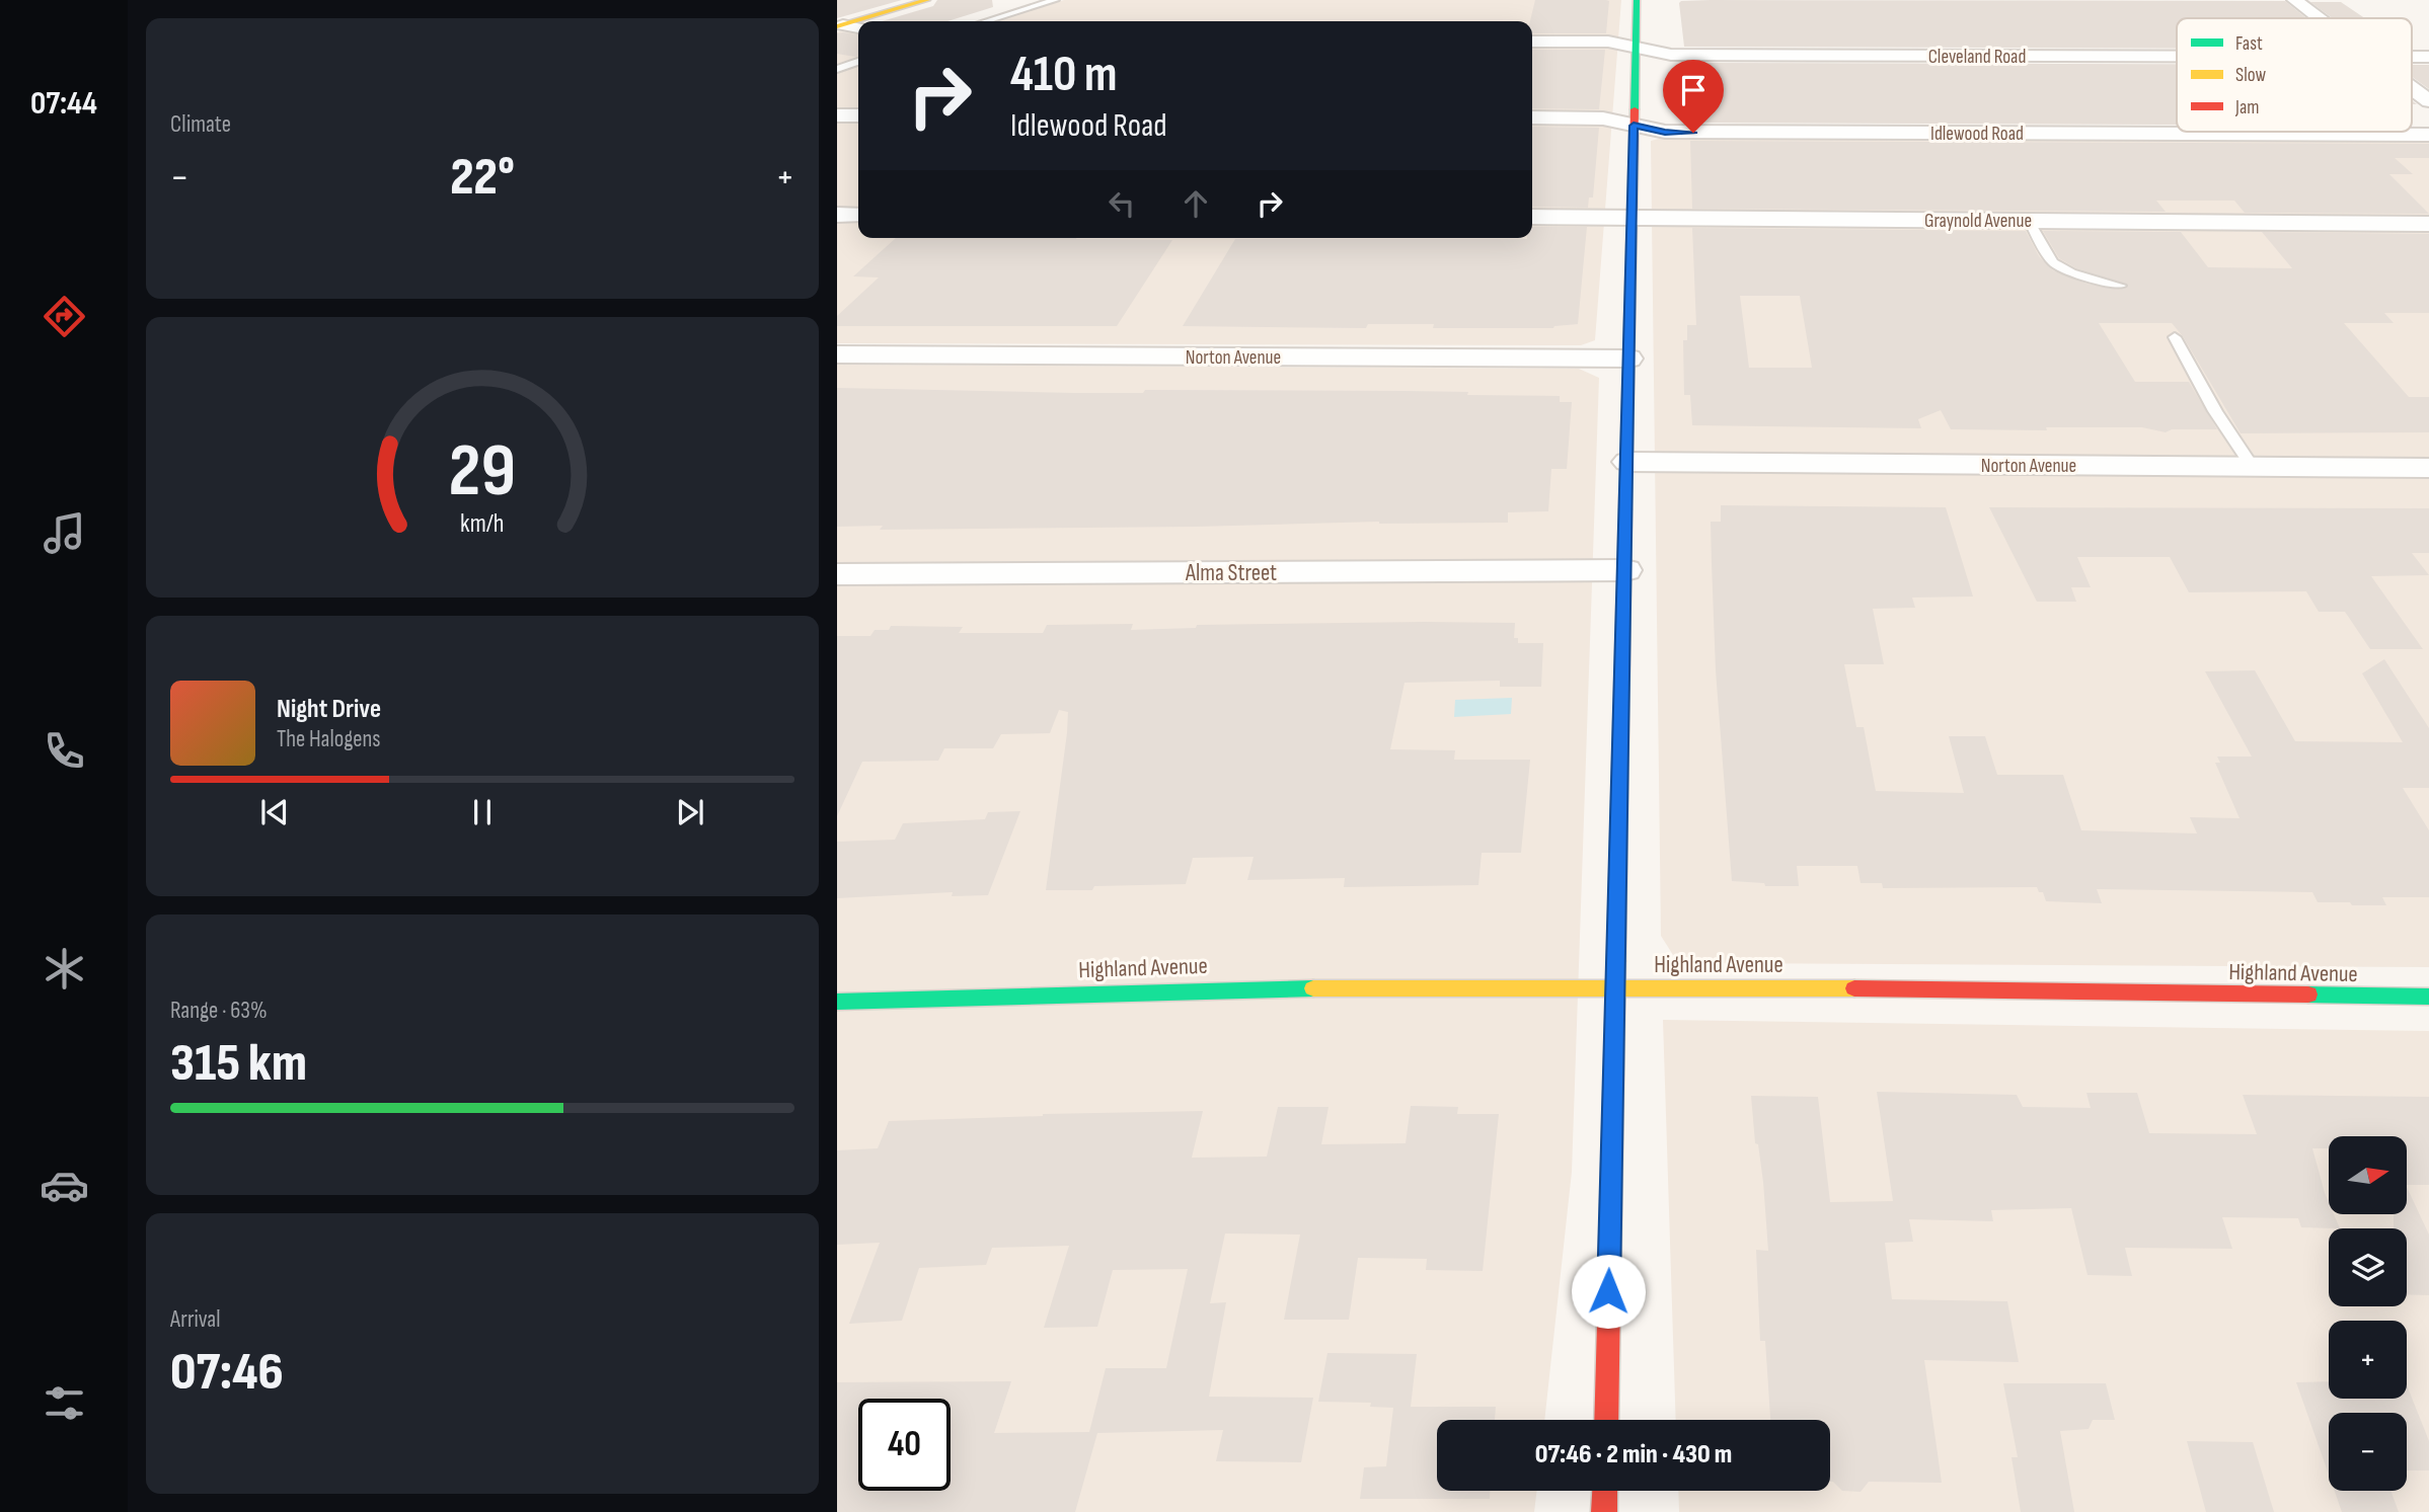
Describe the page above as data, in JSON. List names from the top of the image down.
{
  "streets": {
    "street": [
      "Cleveland Road",
      "Idlewood Road",
      "Graynold Avenue",
      "Norton Avenue",
      "Alma Street",
      "Highland Avenue"
    ]
  },
  "legend": ["Fast", "Slow", "Jam"],
  "north": "right",
  "page": {
    "tabs": "07:44",
    "tile": [
      "Climate",
      ["Range · 63%", "315 km"],
      ["Arrival", "07:46"]
    ],
    "turn": ["410 m", "Idlewood Road"],
    "heat": ["−", "22°", "+"],
    "song": ["Night Drive", "The Halogens"],
    "map_buttons": ["+", "−"],
    "limit": "40",
    "trip": "07:46 · 2 min · 430 m",
    "gauge": ["29", "km/h"]
  }
}
